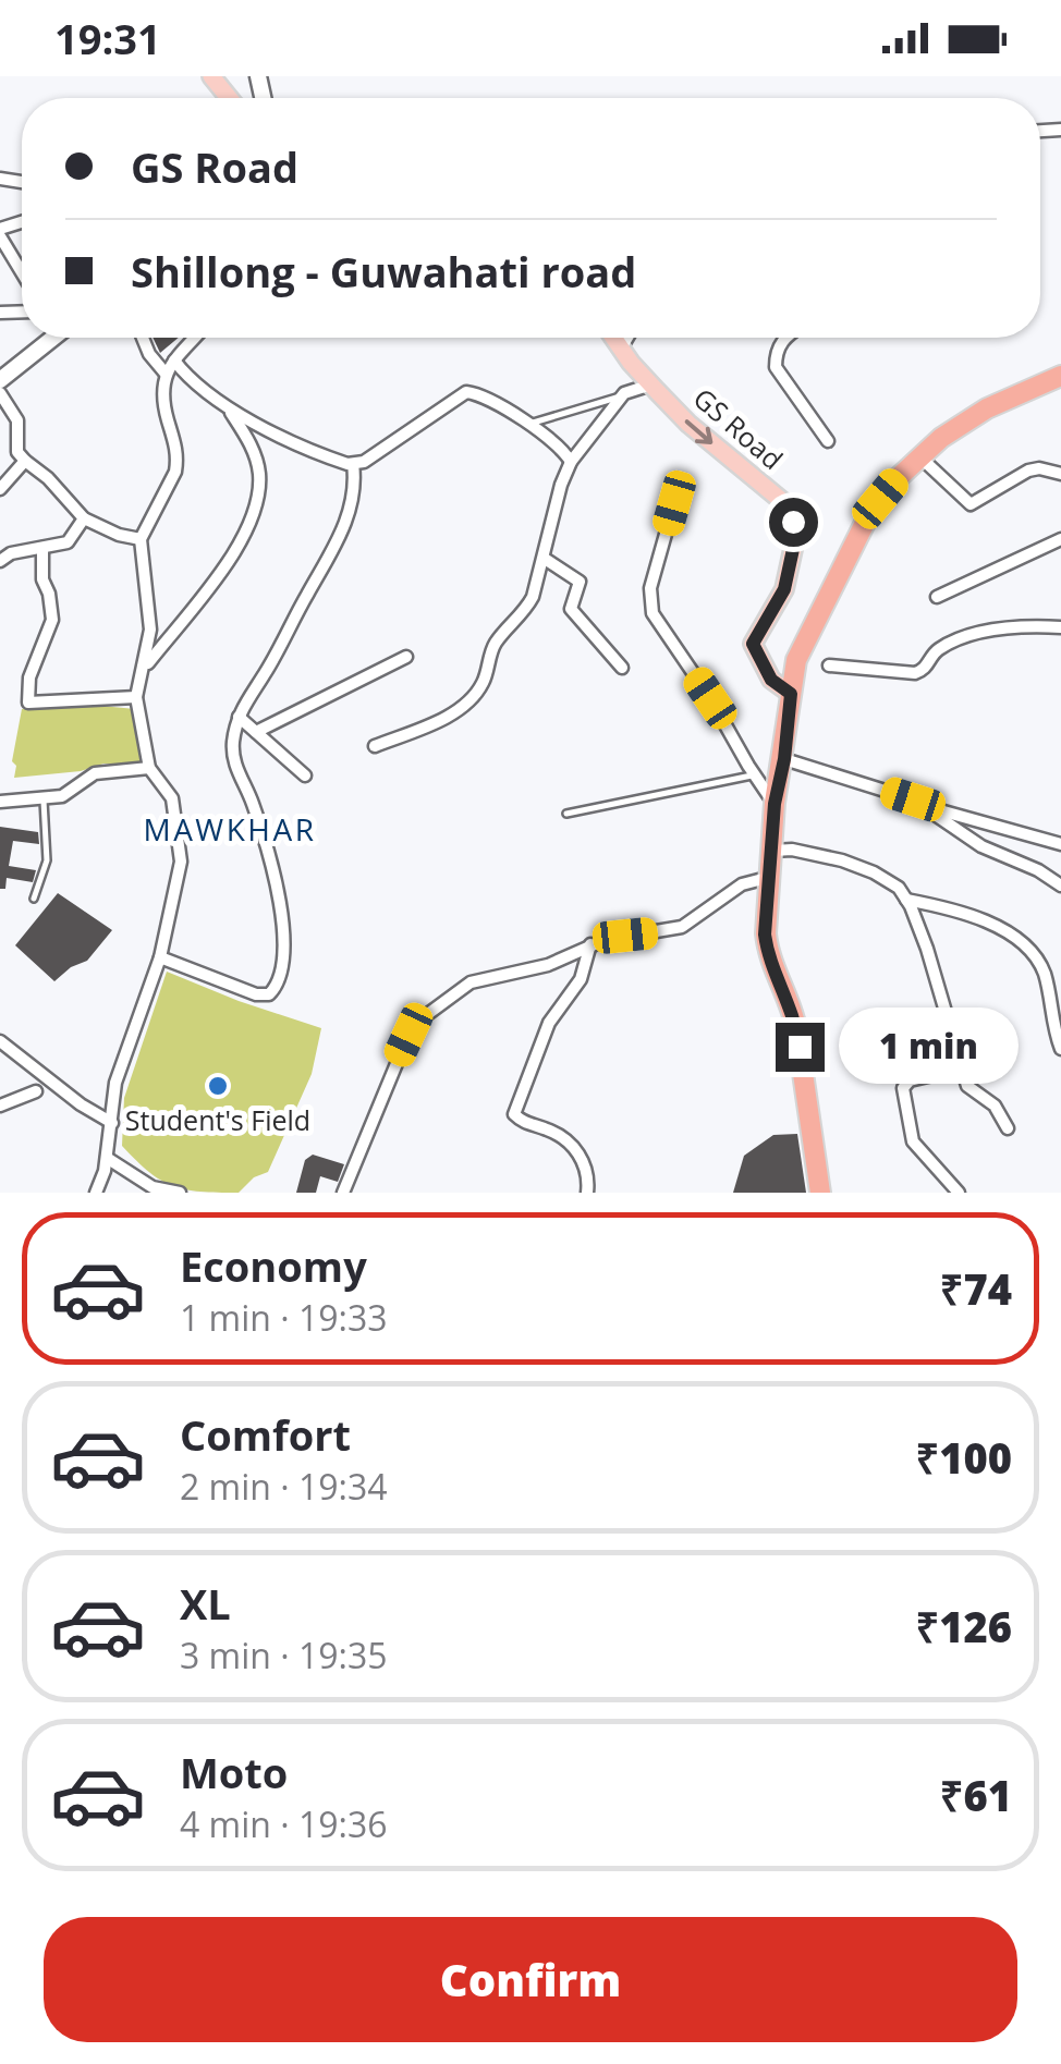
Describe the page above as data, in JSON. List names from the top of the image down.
{
  "streets": {
    "main road": ["GS Road"]
  },
  "one_way": ["GS Road"],
  "districts": ["MAWKHAR"],
  "places": ["Student's Field"],
  "page": {
    "status": "19:31",
    "banner": ["GS Road", "Shillong - Guwahati road"],
    "bubble": "1 min",
    "list": [
      {
        "name": "Economy",
        "note": "1 min · 19:33",
        "value": "₹74"
      },
      {
        "name": "Comfort",
        "note": "2 min · 19:34",
        "value": "₹100"
      },
      {
        "name": "XL",
        "note": "3 min · 19:35",
        "value": "₹126"
      },
      {
        "name": "Moto",
        "note": "4 min · 19:36",
        "value": "₹61"
      }
    ],
    "buttons": "Confirm"
  }
}
